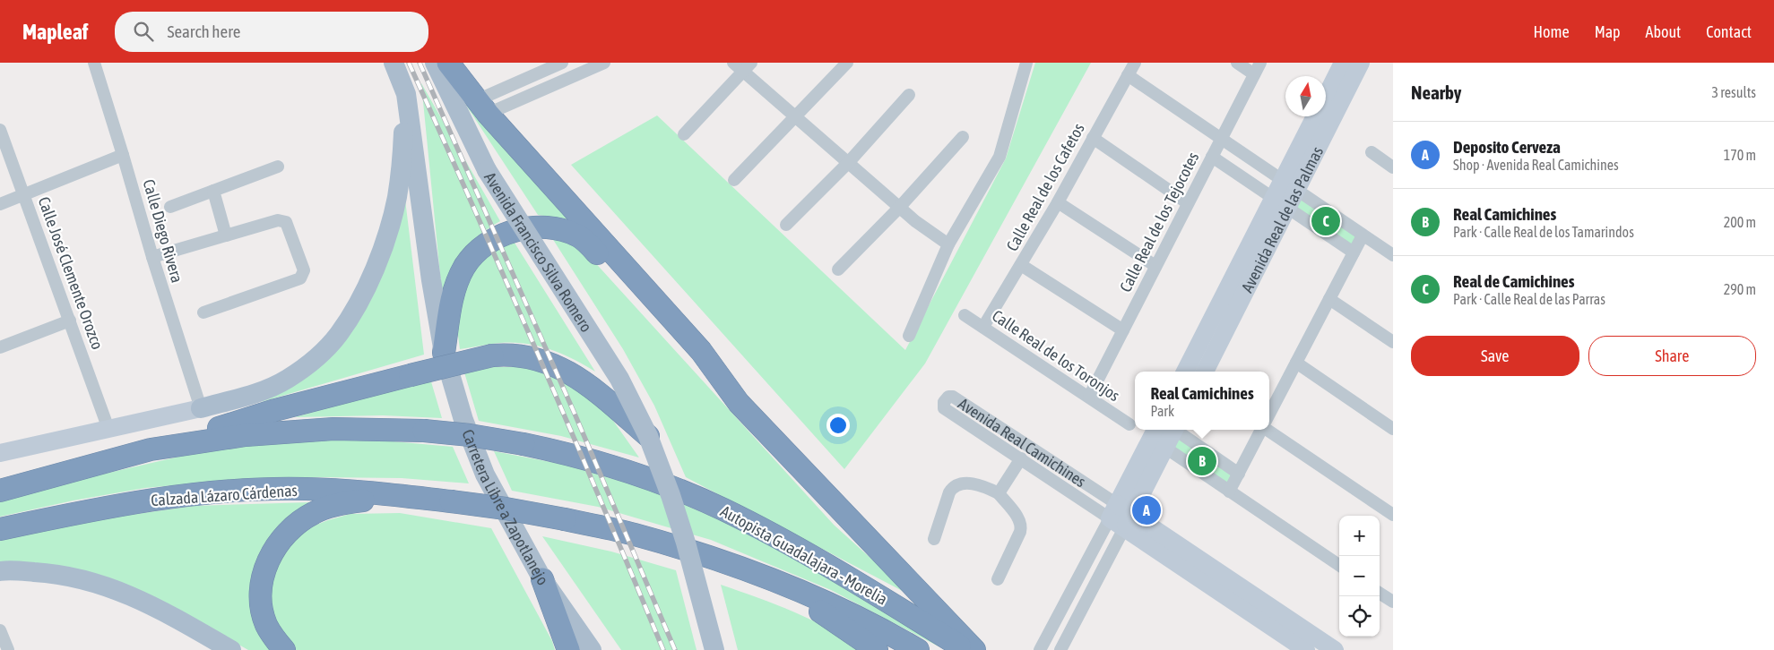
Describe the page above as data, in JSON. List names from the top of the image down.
{
  "streets": {
    "highway": ["Calzada Lázaro Cárdenas", "Autopista Guadalajara - Morelia"],
    "main road": ["Avenida Francisco Silva Romero", "Carretera Libre a Zapotlanejo"],
    "street": [
      "Calle Real de los Cafetos",
      "Avenida Real de las Palmas",
      "Calle Real de los Tejocotes",
      "Calle Diego Rivera",
      "Calle José Clemente Orozco",
      "Calle Real de los Toronjos",
      "Avenida Real Camichines"
    ]
  },
  "crossings": [
    ["Calle Real de los Cafetos", "Calle Real de los Toronjos"],
    ["Calle Real de los Tejocotes", "Calle Real de los Toronjos"],
    ["Calzada Lázaro Cárdenas", "Autopista Guadalajara - Morelia"]
  ],
  "north": "top",
  "page": {
    "header": "Mapleaf",
    "search": "Search here",
    "nav": [
      "Home",
      "Map",
      "About",
      "Contact"
    ],
    "heading": ["Nearby", "3 results"],
    "list": [
      {
        "mark": "A",
        "name": "Deposito Cerveza",
        "note": "Shop · Avenida Real Camichines",
        "value": "170 m"
      },
      {
        "mark": "B",
        "name": "Real Camichines",
        "note": "Park · Calle Real de los Tamarindos",
        "value": "200 m"
      },
      {
        "mark": "C",
        "name": "Real de Camichines",
        "note": "Park · Calle Real de las Parras",
        "value": "290 m"
      }
    ],
    "pins": ["C", "B", "A"],
    "buttons": ["Save", "Share"],
    "popup": ["Real Camichines", "Park"],
    "map_buttons": ["+", "−"]
  }
}
